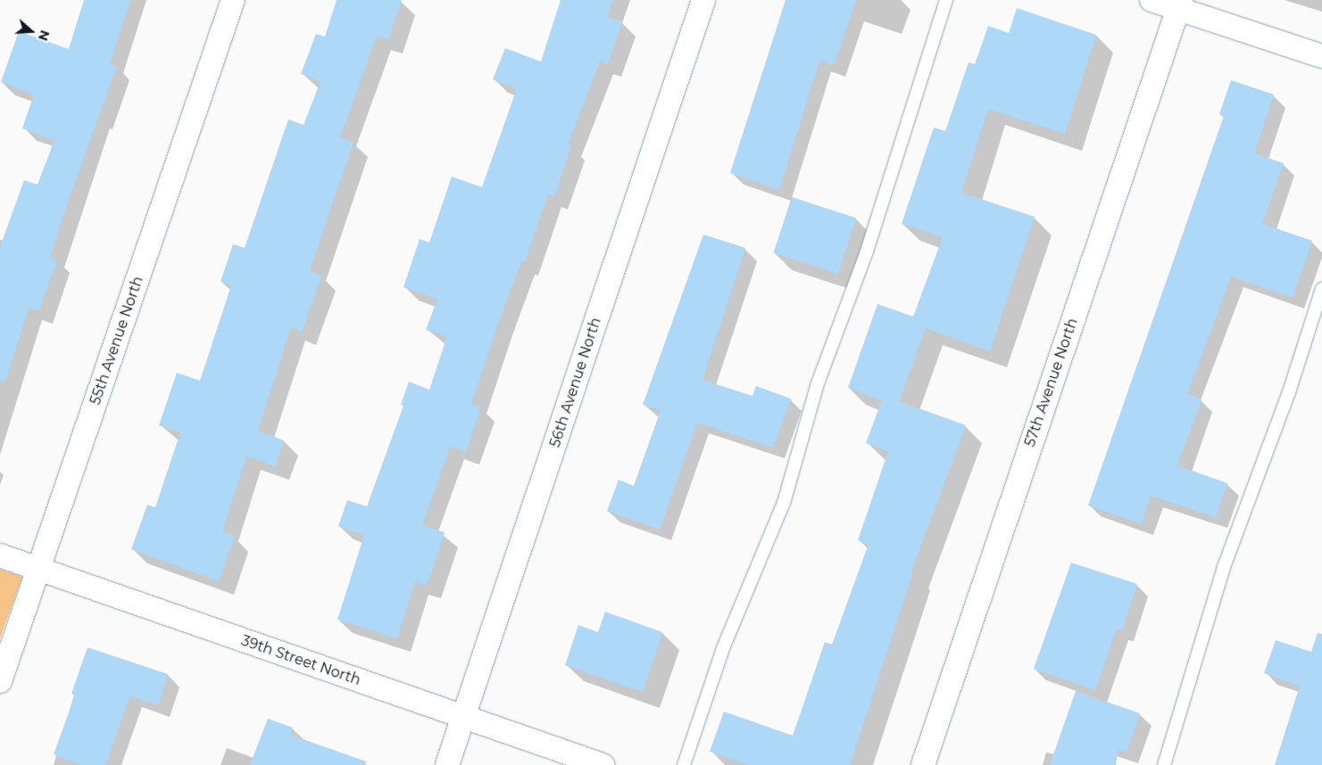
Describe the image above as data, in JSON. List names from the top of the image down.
{
  "streets": {
    "street": [
      "55th Avenue North",
      "56th Avenue North",
      "57th Avenue North",
      "39th Street North"
    ]
  },
  "crossings": [
    ["55th Avenue North", "39th Street North"],
    ["56th Avenue North", "39th Street North"]
  ],
  "north": "right"
}
